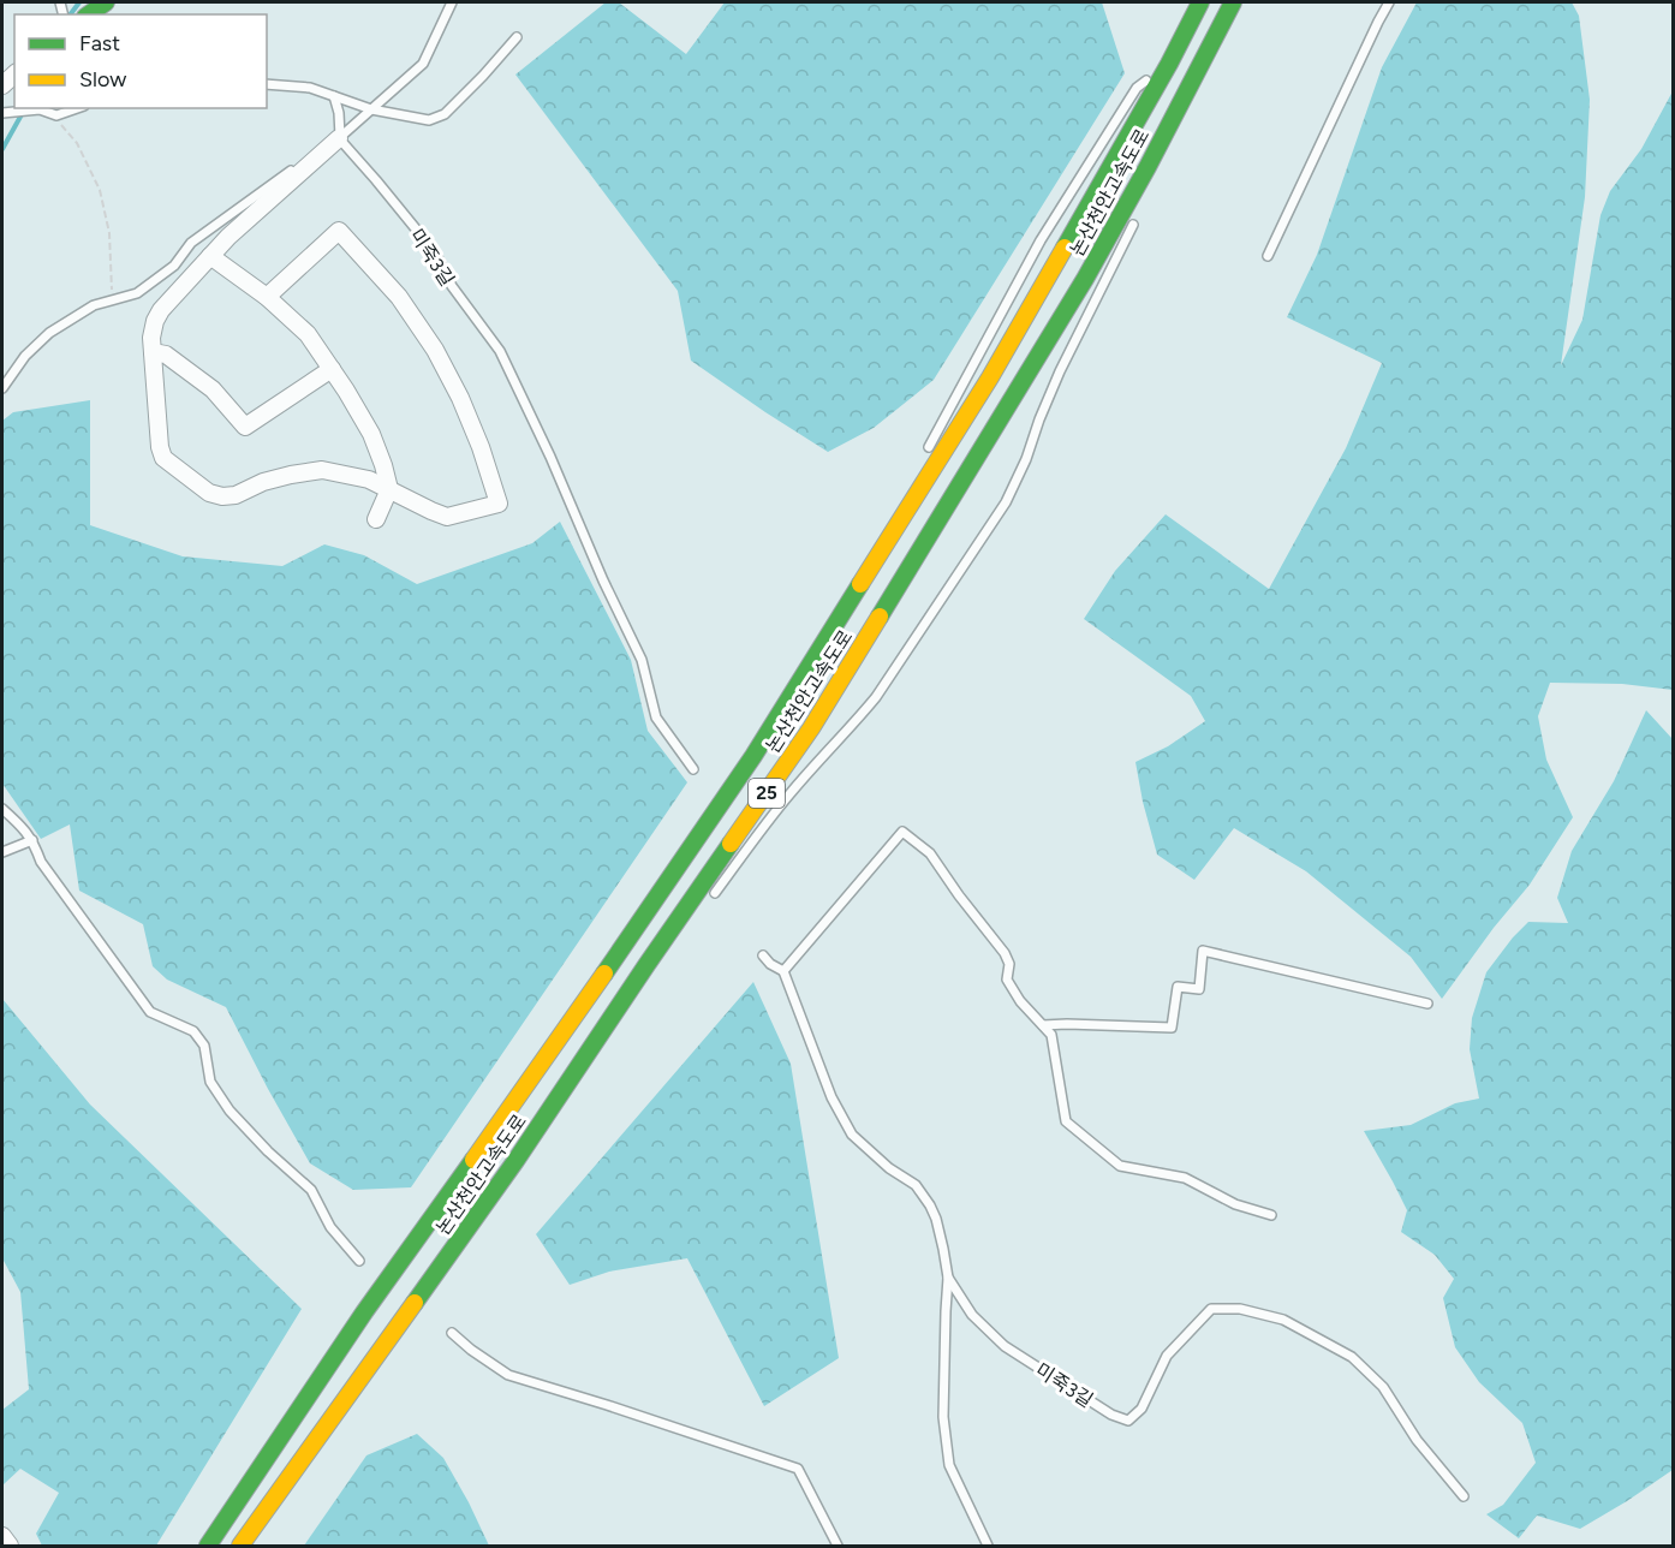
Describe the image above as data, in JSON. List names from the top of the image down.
{
  "streets": {
    "main road": ["논산천안고속도로", "25"],
    "lane": ["미죽3길"]
  },
  "legend": ["Fast", "Slow"]
}
